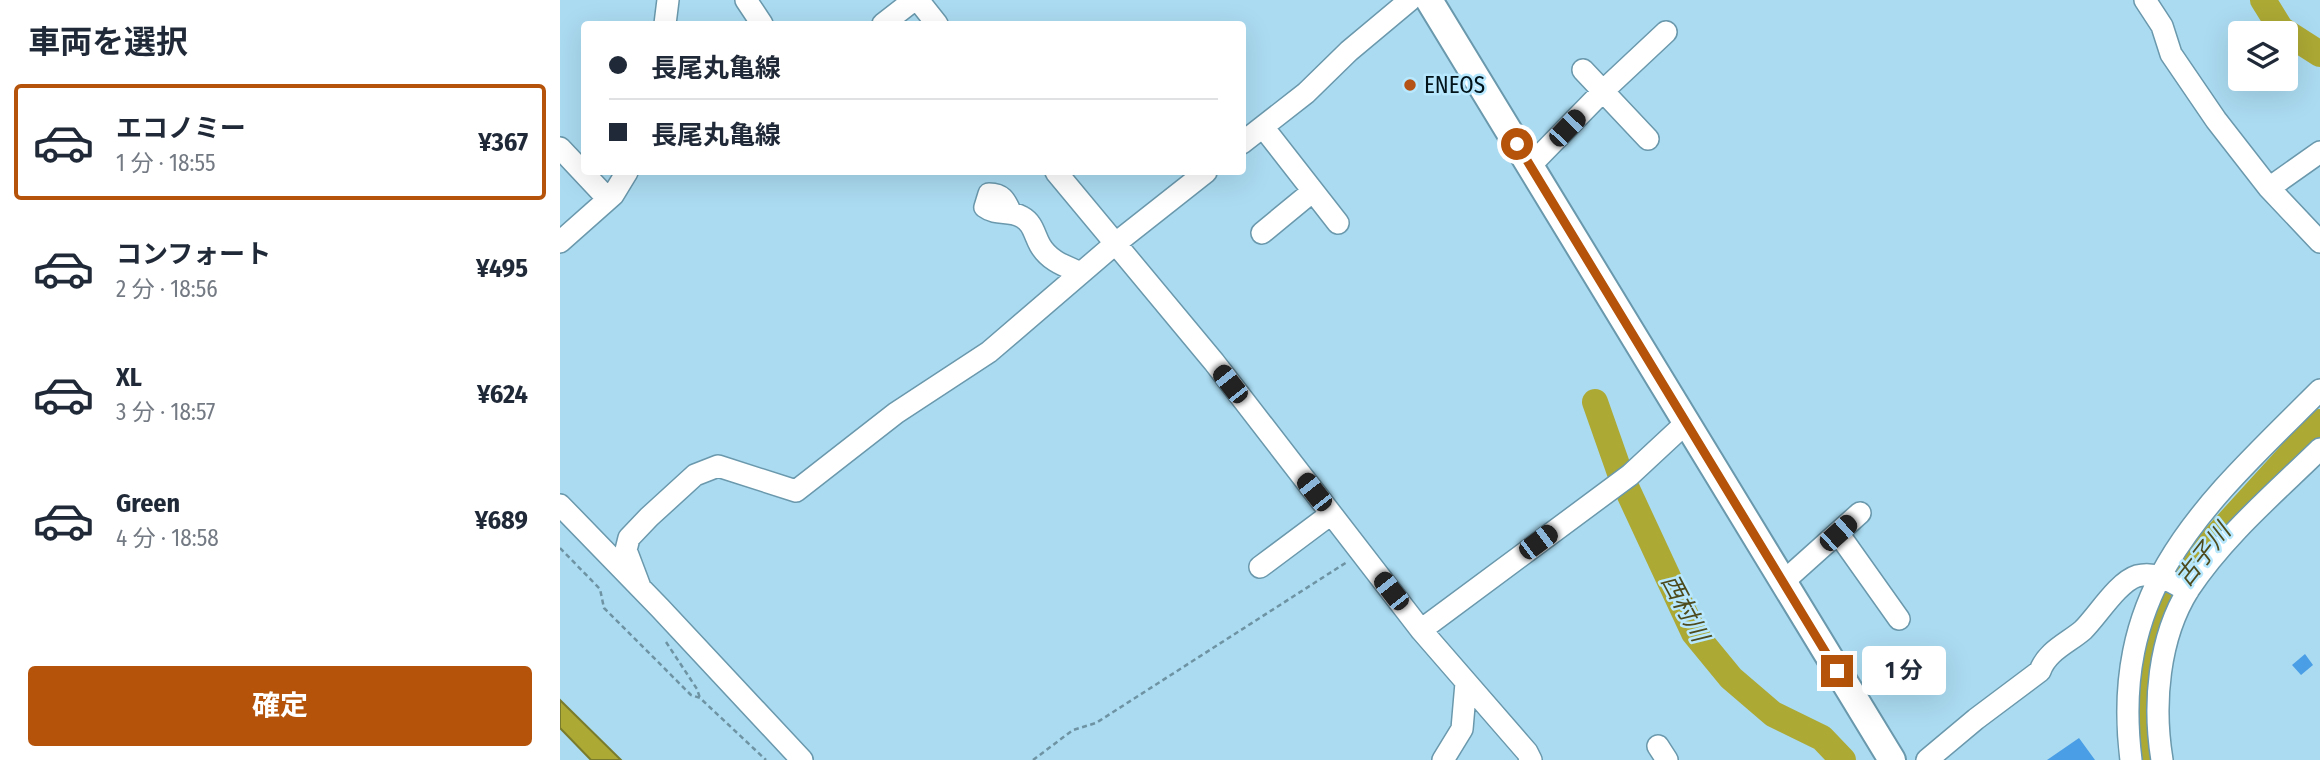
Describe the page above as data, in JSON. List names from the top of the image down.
{
  "water": ["古子川", "西村川"],
  "places": ["ENEOS"],
  "page": {
    "heading": "車両を選択",
    "banner": ["長尾丸亀線", "長尾丸亀線"],
    "list": [
      {
        "name": "エコノミー",
        "note": "1 分 · 18:55",
        "value": "¥367"
      },
      {
        "name": "コンフォート",
        "note": "2 分 · 18:56",
        "value": "¥495"
      },
      {
        "name": "XL",
        "note": "3 分 · 18:57",
        "value": "¥624"
      },
      {
        "name": "Green",
        "note": "4 分 · 18:58",
        "value": "¥689"
      }
    ],
    "bubble": "1 分",
    "buttons": "確定"
  }
}
